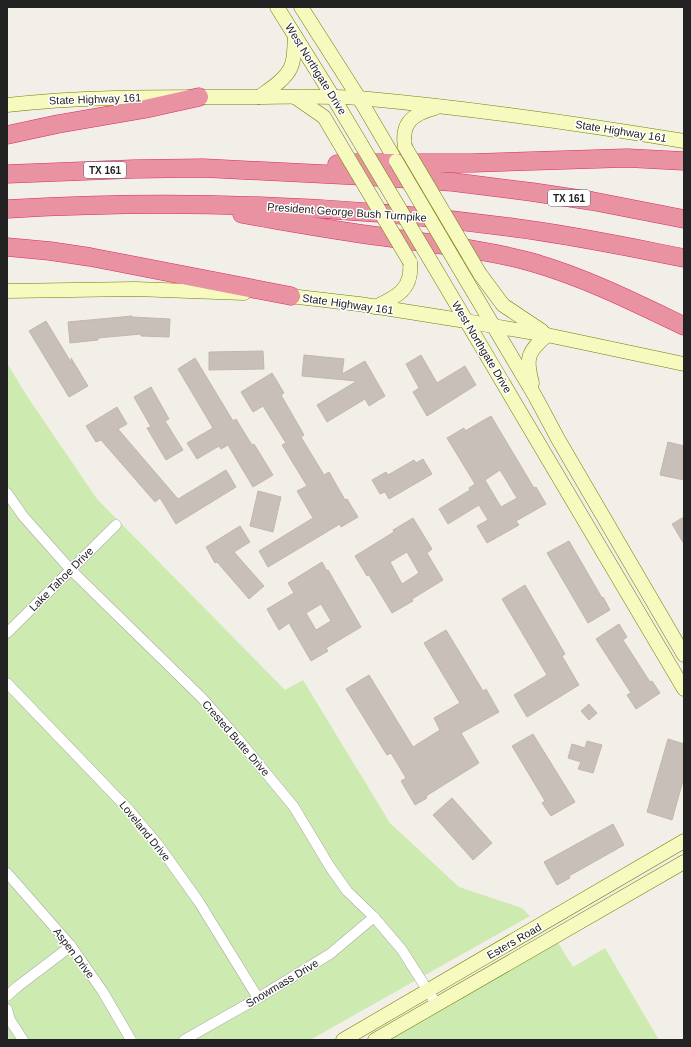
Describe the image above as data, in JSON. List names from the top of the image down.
{
  "streets": {
    "highway": ["TX 161", "President George Bush Turnpike"],
    "main road": ["West Northgate Drive", "State Highway 161", "Esters Road"],
    "street": [
      "Lake Tahoe Drive",
      "Crested Butte Drive",
      "Loveland Drive",
      "Aspen Drive",
      "Snowmass Drive"
    ]
  },
  "crossings": [
    ["West Northgate Drive", "State Highway 161"],
    ["Lake Tahoe Drive", "Crested Butte Drive"],
    ["Crested Butte Drive", "Esters Road"],
    ["Crested Butte Drive", "Snowmass Drive"],
    ["Loveland Drive", "Snowmass Drive"]
  ]
}
